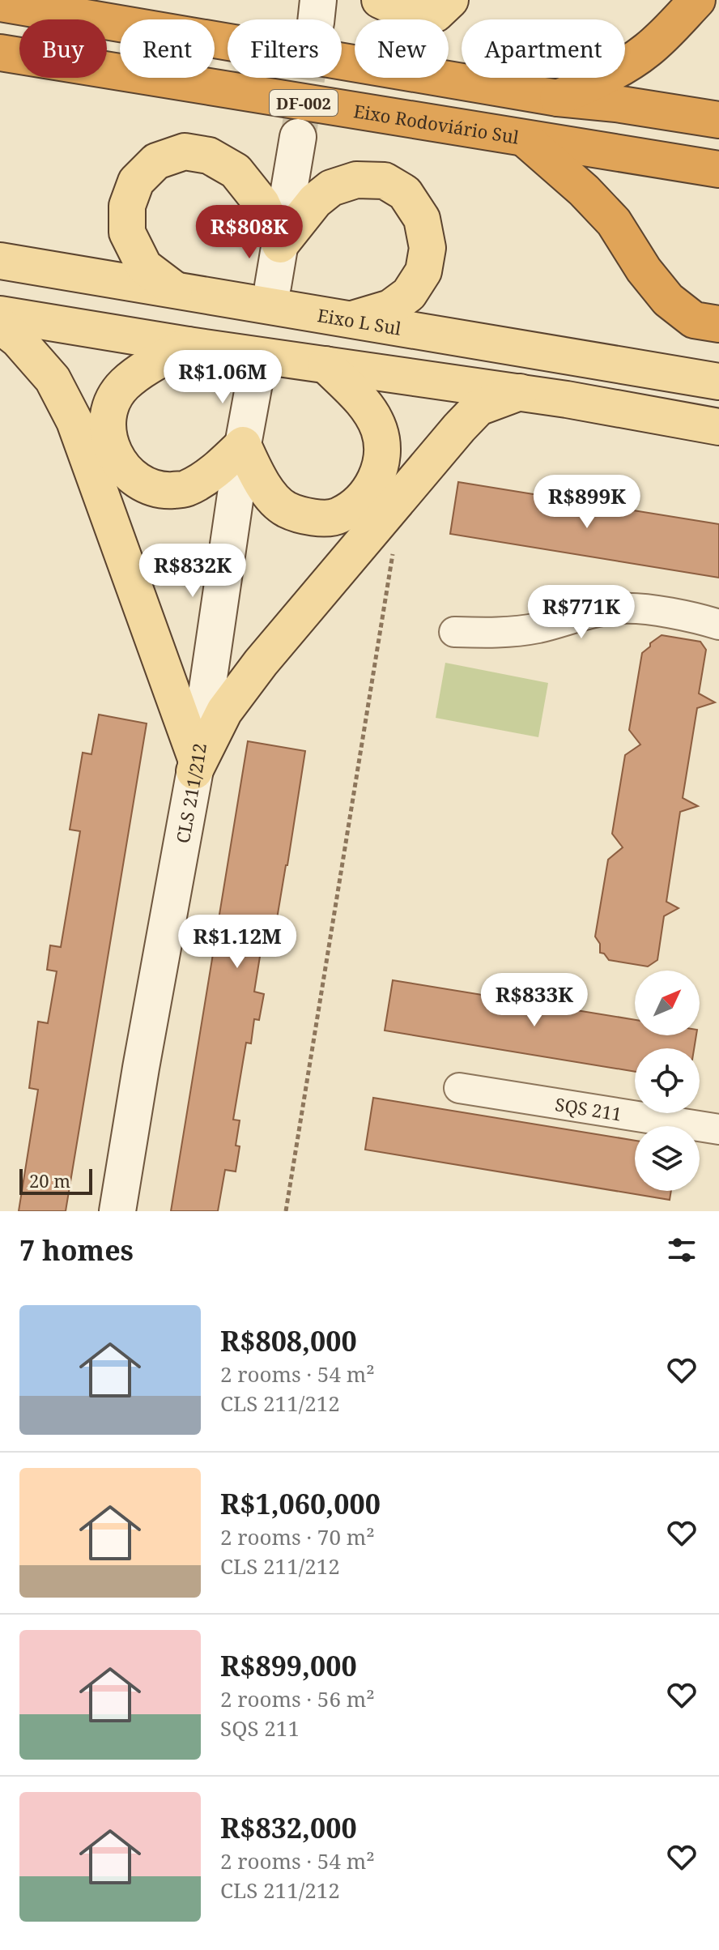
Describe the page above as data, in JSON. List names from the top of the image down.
{
  "streets": {
    "highway": ["DF-002", "Eixo Rodoviário Sul"],
    "main road": ["Eixo L Sul"],
    "street": ["CLS 211/212", "SQS 211"]
  },
  "scale_bar": "20 m",
  "north": "top right",
  "page": {
    "chip": [
      "Buy",
      "Rent",
      "Filters",
      "New",
      "Apartment"
    ],
    "price": [
      "R$808K",
      "R$1.06M",
      "R$899K",
      "R$832K",
      "R$771K",
      "R$1.12M",
      "R$833K"
    ],
    "scale": "20 m",
    "heading": "7 homes",
    "list": [
      {
        "name": "R$808,000",
        "note": "2 rooms · 54 m² · CLS 211/212"
      },
      {
        "name": "R$1,060,000",
        "note": "2 rooms · 70 m² · CLS 211/212"
      },
      {
        "name": "R$899,000",
        "note": "2 rooms · 56 m² · SQS 211"
      },
      {
        "name": "R$832,000",
        "note": "2 rooms · 54 m² · CLS 211/212"
      }
    ]
  }
}
